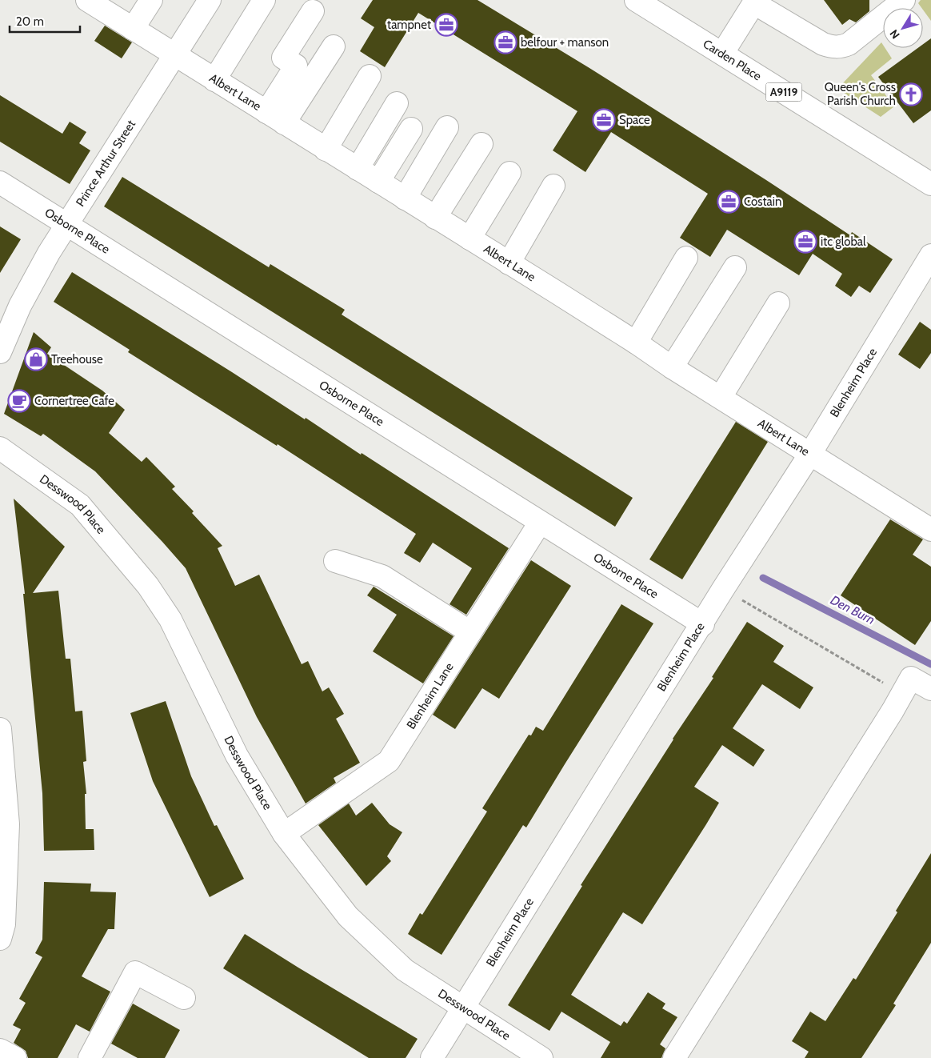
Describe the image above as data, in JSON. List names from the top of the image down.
{
  "streets": {
    "street": [
      "Carden Place",
      "A9119",
      "Albert Lane",
      "Prince Arthur Street",
      "Osborne Place",
      "Blenheim Place",
      "Desswood Place",
      "Blenheim Lane"
    ]
  },
  "crossings": [
    ["Albert Lane", "Prince Arthur Street"],
    ["Albert Lane", "Blenheim Place"],
    ["Prince Arthur Street", "Osborne Place"],
    ["Osborne Place", "Blenheim Place"],
    ["Osborne Place", "Blenheim Lane"],
    ["Blenheim Place", "Desswood Place"],
    ["Desswood Place", "Blenheim Lane"]
  ],
  "water": ["Den Burn"],
  "places": {
    "office": [
      "tampnet",
      "belfour + manson",
      "Space",
      "Costain",
      "itc global"
    ],
    "church": ["Queen's Cross Parish Church"],
    "shop": ["Treehouse"],
    "cafe": ["Cornertree Cafe"]
  },
  "scale_bar": "20 m",
  "north": "bottom left"
}
